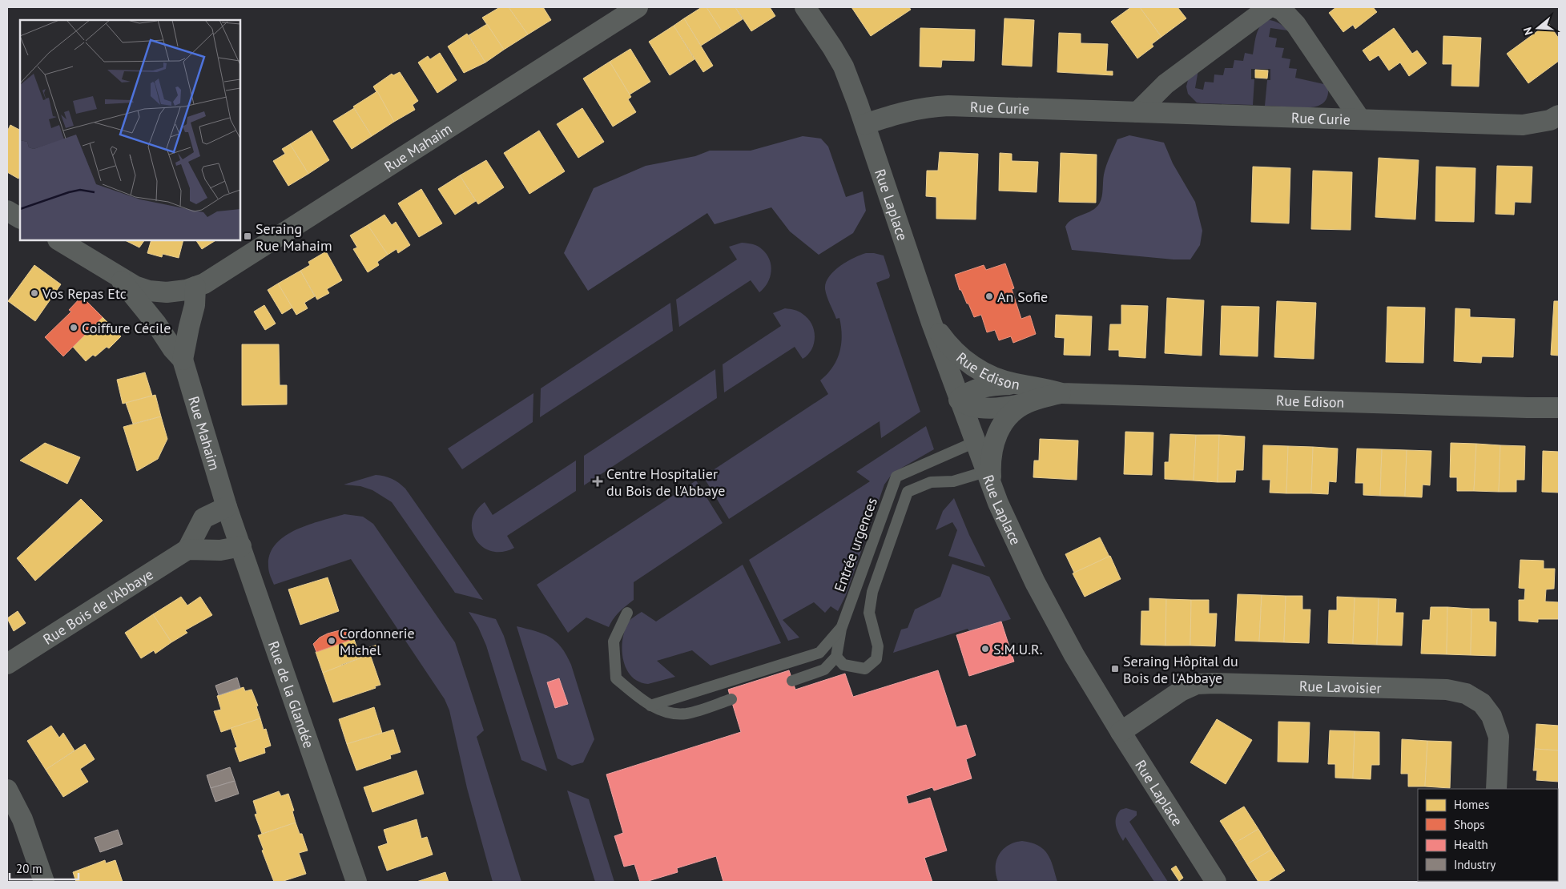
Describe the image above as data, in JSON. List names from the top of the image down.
{
  "streets": {
    "street": [
      "Rue Curie",
      "Rue Mahaim",
      "Rue Laplace",
      "Rue Edison",
      "Rue Bois de l'Abbaye",
      "Rue Lavoisier",
      "Rue de la Glandée"
    ],
    "lane": ["Entrée urgences"]
  },
  "crossings": [
    ["Rue Curie", "Rue Laplace"],
    ["Rue Mahaim", "Rue de la Glandée"],
    ["Rue Laplace", "Rue Edison"],
    ["Rue Laplace", "Entrée urgences"],
    ["Rue Laplace", "Rue Lavoisier"]
  ],
  "places": {
    "transit": ["Seraing Rue Mahaim", "Seraing Hôpital du Bois de l'Abbaye"],
    "other": [
      "Vos Repas Etc",
      "An Sofie",
      "Coiffure Cécile",
      "Cordonnerie Michel",
      "S.M.U.R."
    ],
    "health": ["Centre Hospitalier du Bois de l'Abbaye"]
  },
  "legend": [
    "Homes",
    "Shops",
    "Health",
    "Industry"
  ],
  "scale_bar": "20 m",
  "north": "left"
}
